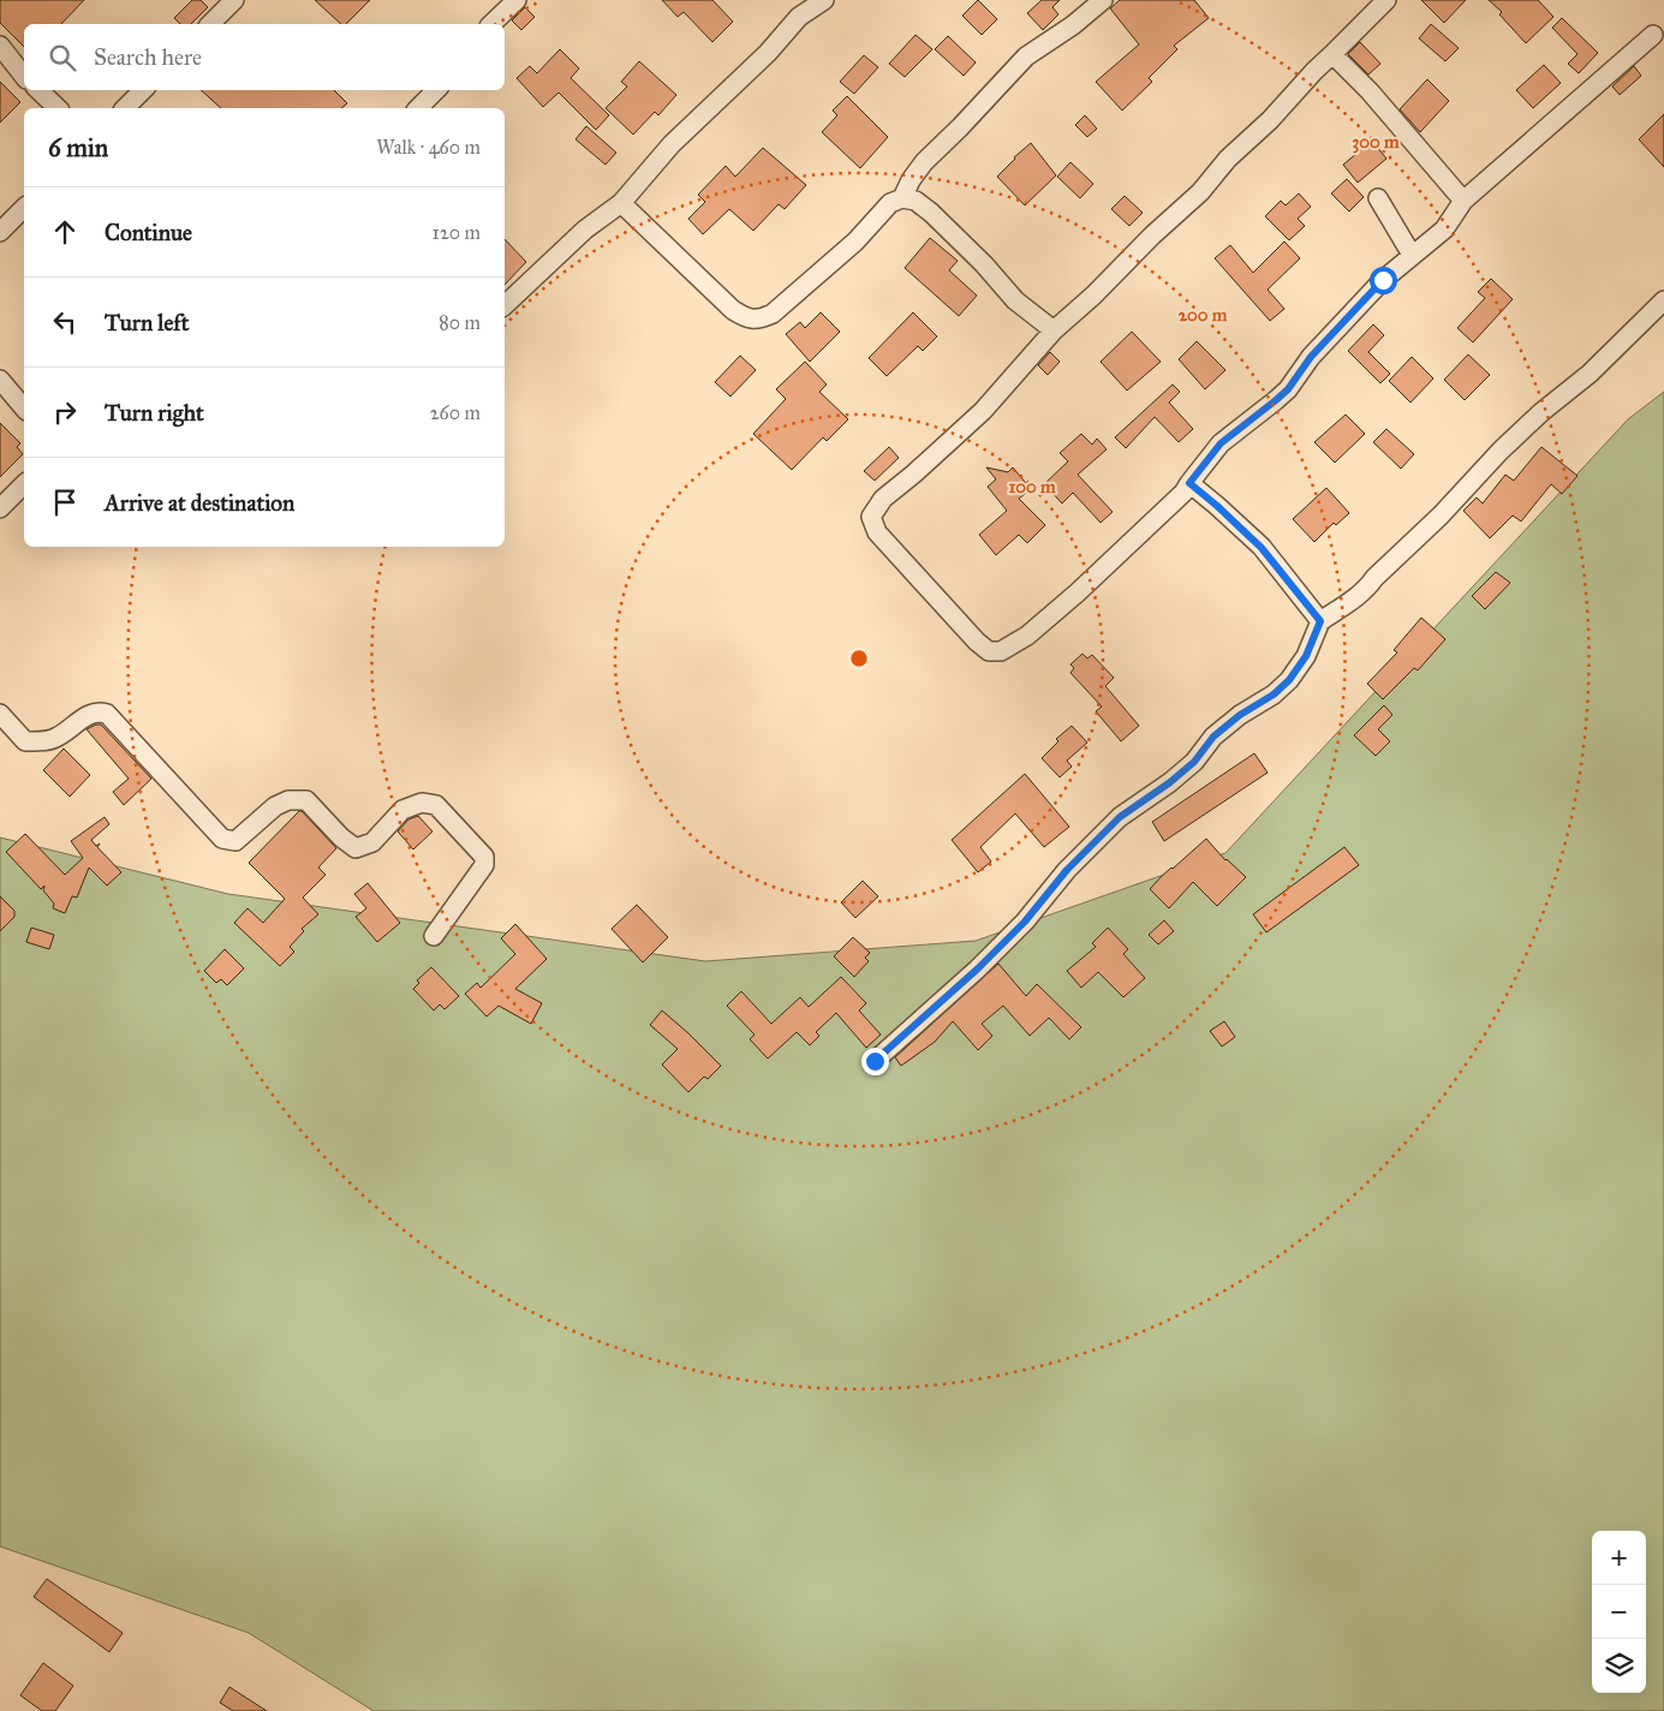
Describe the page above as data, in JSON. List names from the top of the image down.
{
  "page": {
    "search": "Search here",
    "heading": ["6 min", "Walk · 460 m"],
    "list": [
      ["Continue", "120 m"],
      ["Turn left", "80 m"],
      ["Turn right", "260 m"],
      "Arrive at destination"
    ],
    "map_buttons": ["+", "−"]
  },
  "rings": ["300 m", "200 m", "100 m"]
}
